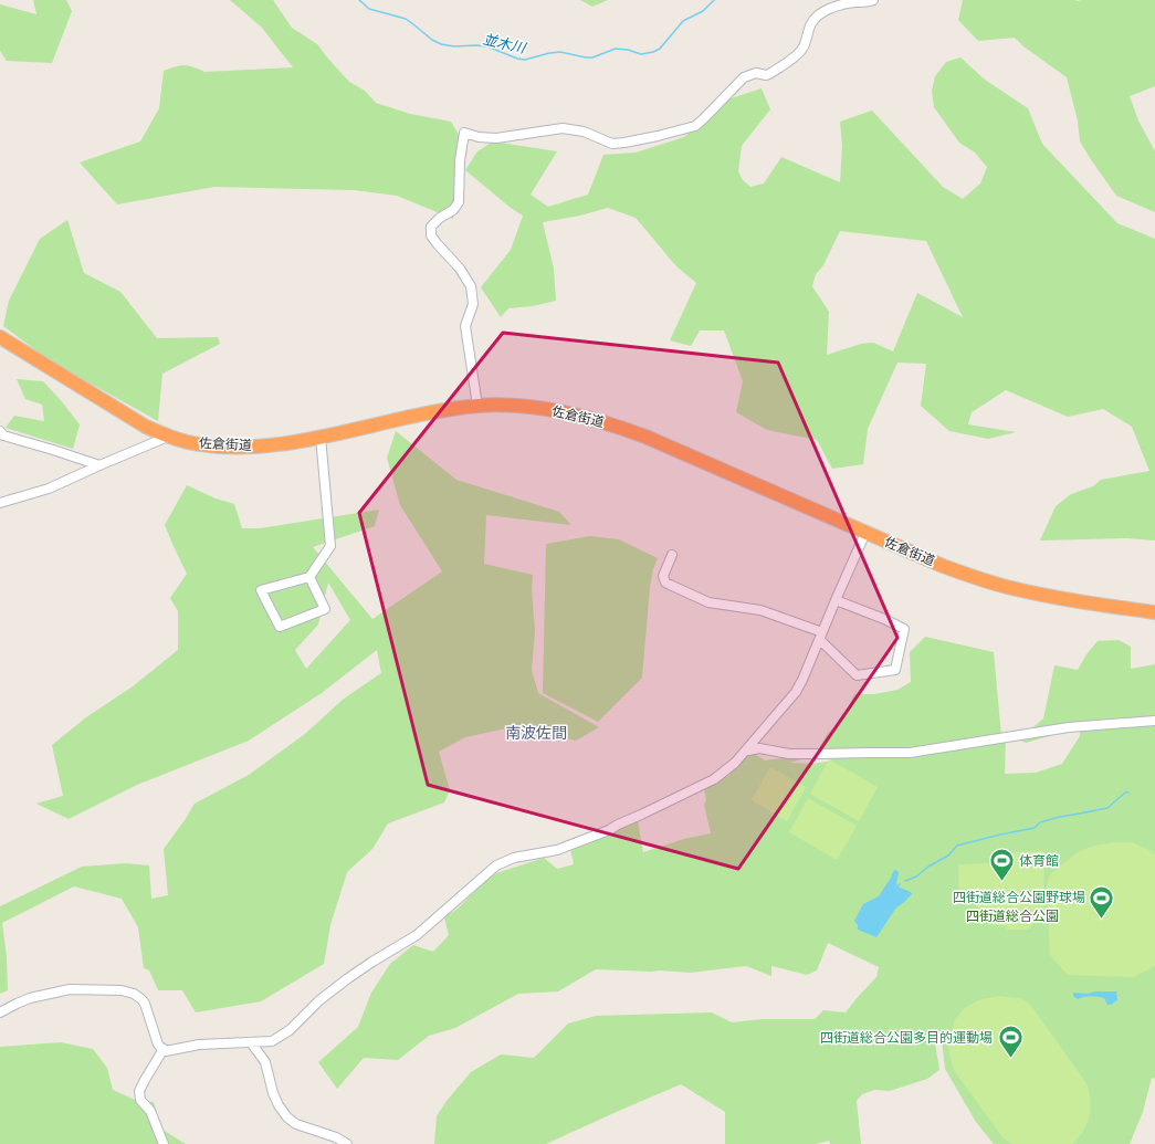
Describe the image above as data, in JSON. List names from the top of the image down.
{
  "streets": {
    "highway": ["佐倉街道"]
  },
  "districts": ["南波佐間"],
  "water": ["並木川"],
  "parks": ["四街道総合公園"],
  "places": {
    "sports": ["体育館", "四街道総合公園野球場", "四街道総合公園多目的運動場"]
  }
}
